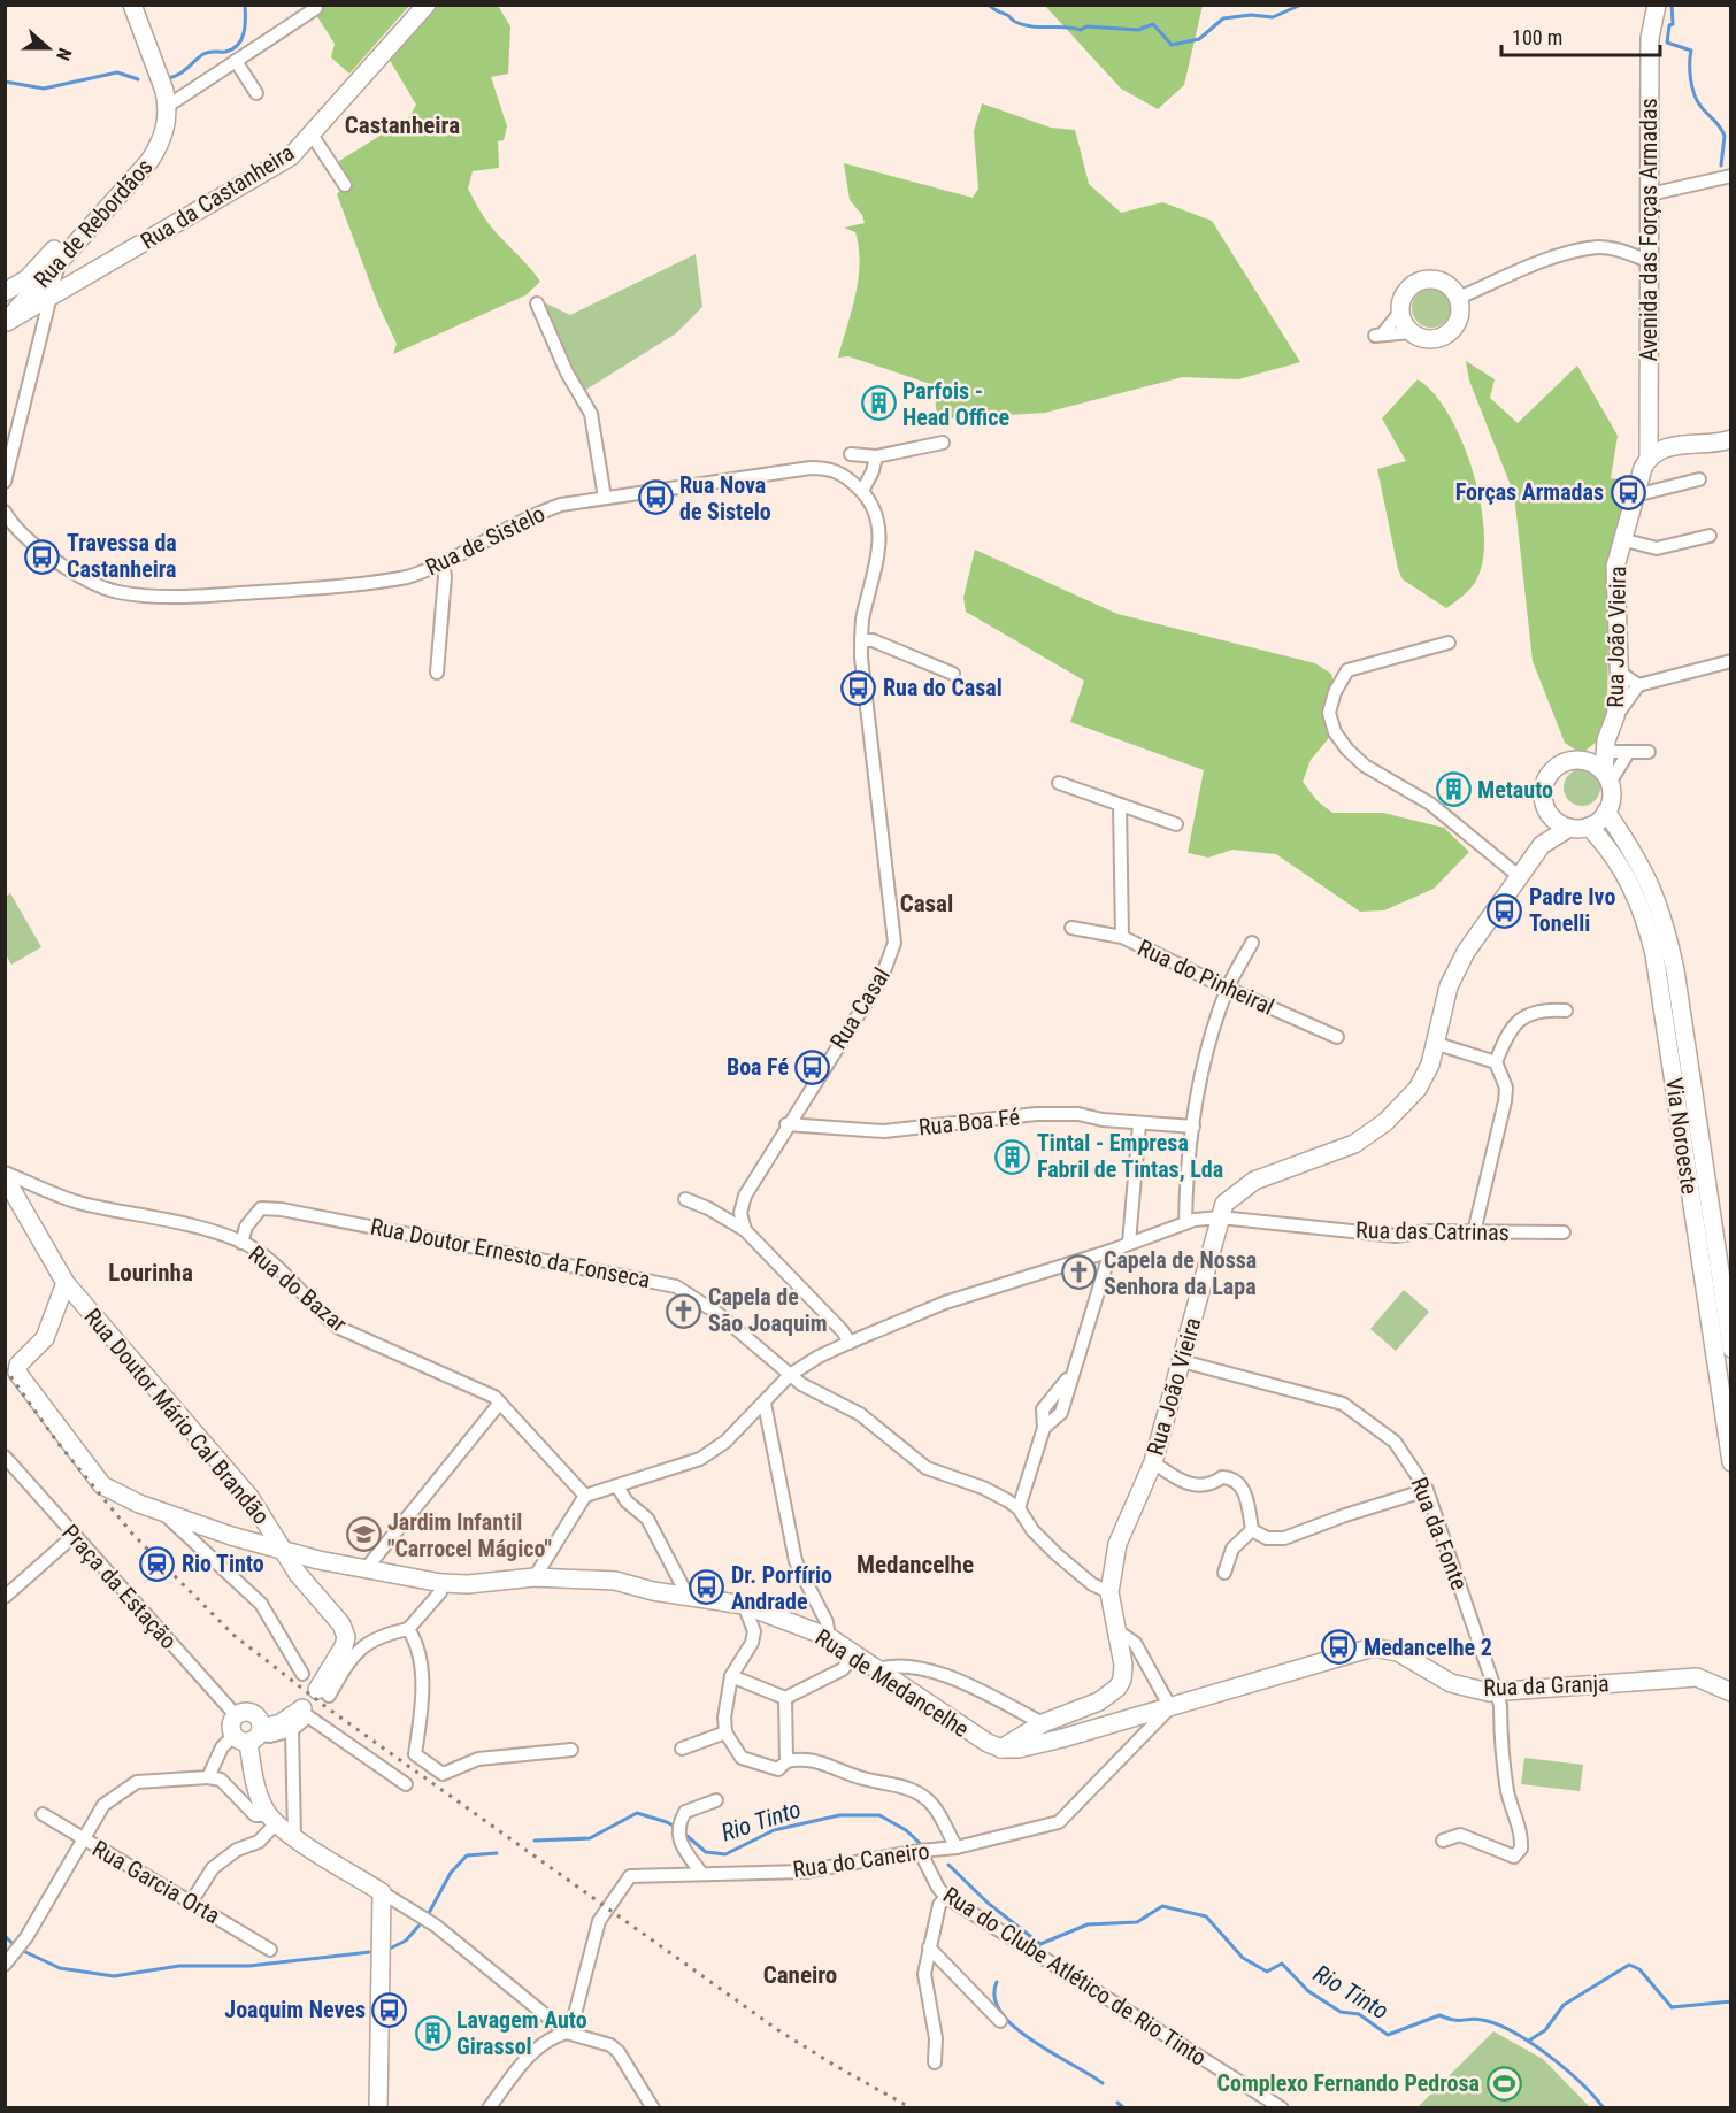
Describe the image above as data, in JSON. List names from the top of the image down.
{
  "streets": {
    "street": [
      "Rua da Castanheira",
      "Rua de Rebordãos",
      "Avenida das Forças Armadas",
      "Rua de Sistelo",
      "Rua João Vieira",
      "Rua do Pinheiral",
      "Rua Casal",
      "Rua Boa Fé",
      "Via Noroeste",
      "Rua das Catrinas",
      "Rua Doutor Ernesto da Fonseca",
      "Rua do Bazar",
      "Rua Doutor Mário Cal Brandão",
      "Rua da Fonte",
      "Praça da Estação",
      "Rua de Medancelhe",
      "Rua da Granja",
      "Rua do Caneiro",
      "Rua Garcia Orta",
      "Rua do Clube Atlético de Rio Tinto"
    ]
  },
  "crossings": [
    ["Rua da Castanheira", "Rua de Rebordãos"],
    ["Avenida das Forças Armadas", "Rua João Vieira"],
    ["Rua de Sistelo", "Rua Casal"],
    ["Rua João Vieira", "Via Noroeste"],
    ["Rua João Vieira", "Rua das Catrinas"],
    ["Rua João Vieira", "Rua Doutor Ernesto da Fonseca"],
    ["Rua João Vieira", "Rua da Fonte"],
    ["Rua João Vieira", "Rua de Medancelhe"],
    ["Rua Casal", "Rua Boa Fé"],
    ["Rua das Catrinas", "Rua Doutor Ernesto da Fonseca"],
    ["Rua das Catrinas", "Rua do Bazar"],
    ["Rua Doutor Ernesto da Fonseca", "Rua do Bazar"],
    ["Rua Doutor Mário Cal Brandão", "Rua de Medancelhe"],
    ["Rua da Fonte", "Rua da Granja"],
    ["Rua da Granja", "Rua do Caneiro"],
    ["Rua do Caneiro", "Rua do Clube Atlético de Rio Tinto"]
  ],
  "districts": [
    "Castanheira",
    "Casal",
    "Lourinha",
    "Medancelhe",
    "Caneiro"
  ],
  "water": ["Rio Tinto"],
  "places": {
    "building": [
      "Parfois - Head Office",
      "Metauto",
      "Tintal - Empresa Fabril de Tintas, Lda",
      "Lavagem Auto Girassol"
    ],
    "bus stop": [
      "Forças Armadas",
      "Rua Nova de Sistelo",
      "Travessa da Castanheira",
      "Rua do Casal",
      "Padre Ivo Tonelli",
      "Boa Fé",
      "Dr. Porfírio Andrade",
      "Medancelhe 2",
      "Joaquim Neves"
    ],
    "church": ["Capela de Nossa Senhora da Lapa", "Capela de São Joaquim"],
    "school or university": ["Jardim Infantil \"Carrocel Mágico\""],
    "station": ["Rio Tinto"],
    "sports": ["Complexo Fernando Pedrosa"]
  },
  "scale_bar": "100 m",
  "north": "right"
}
